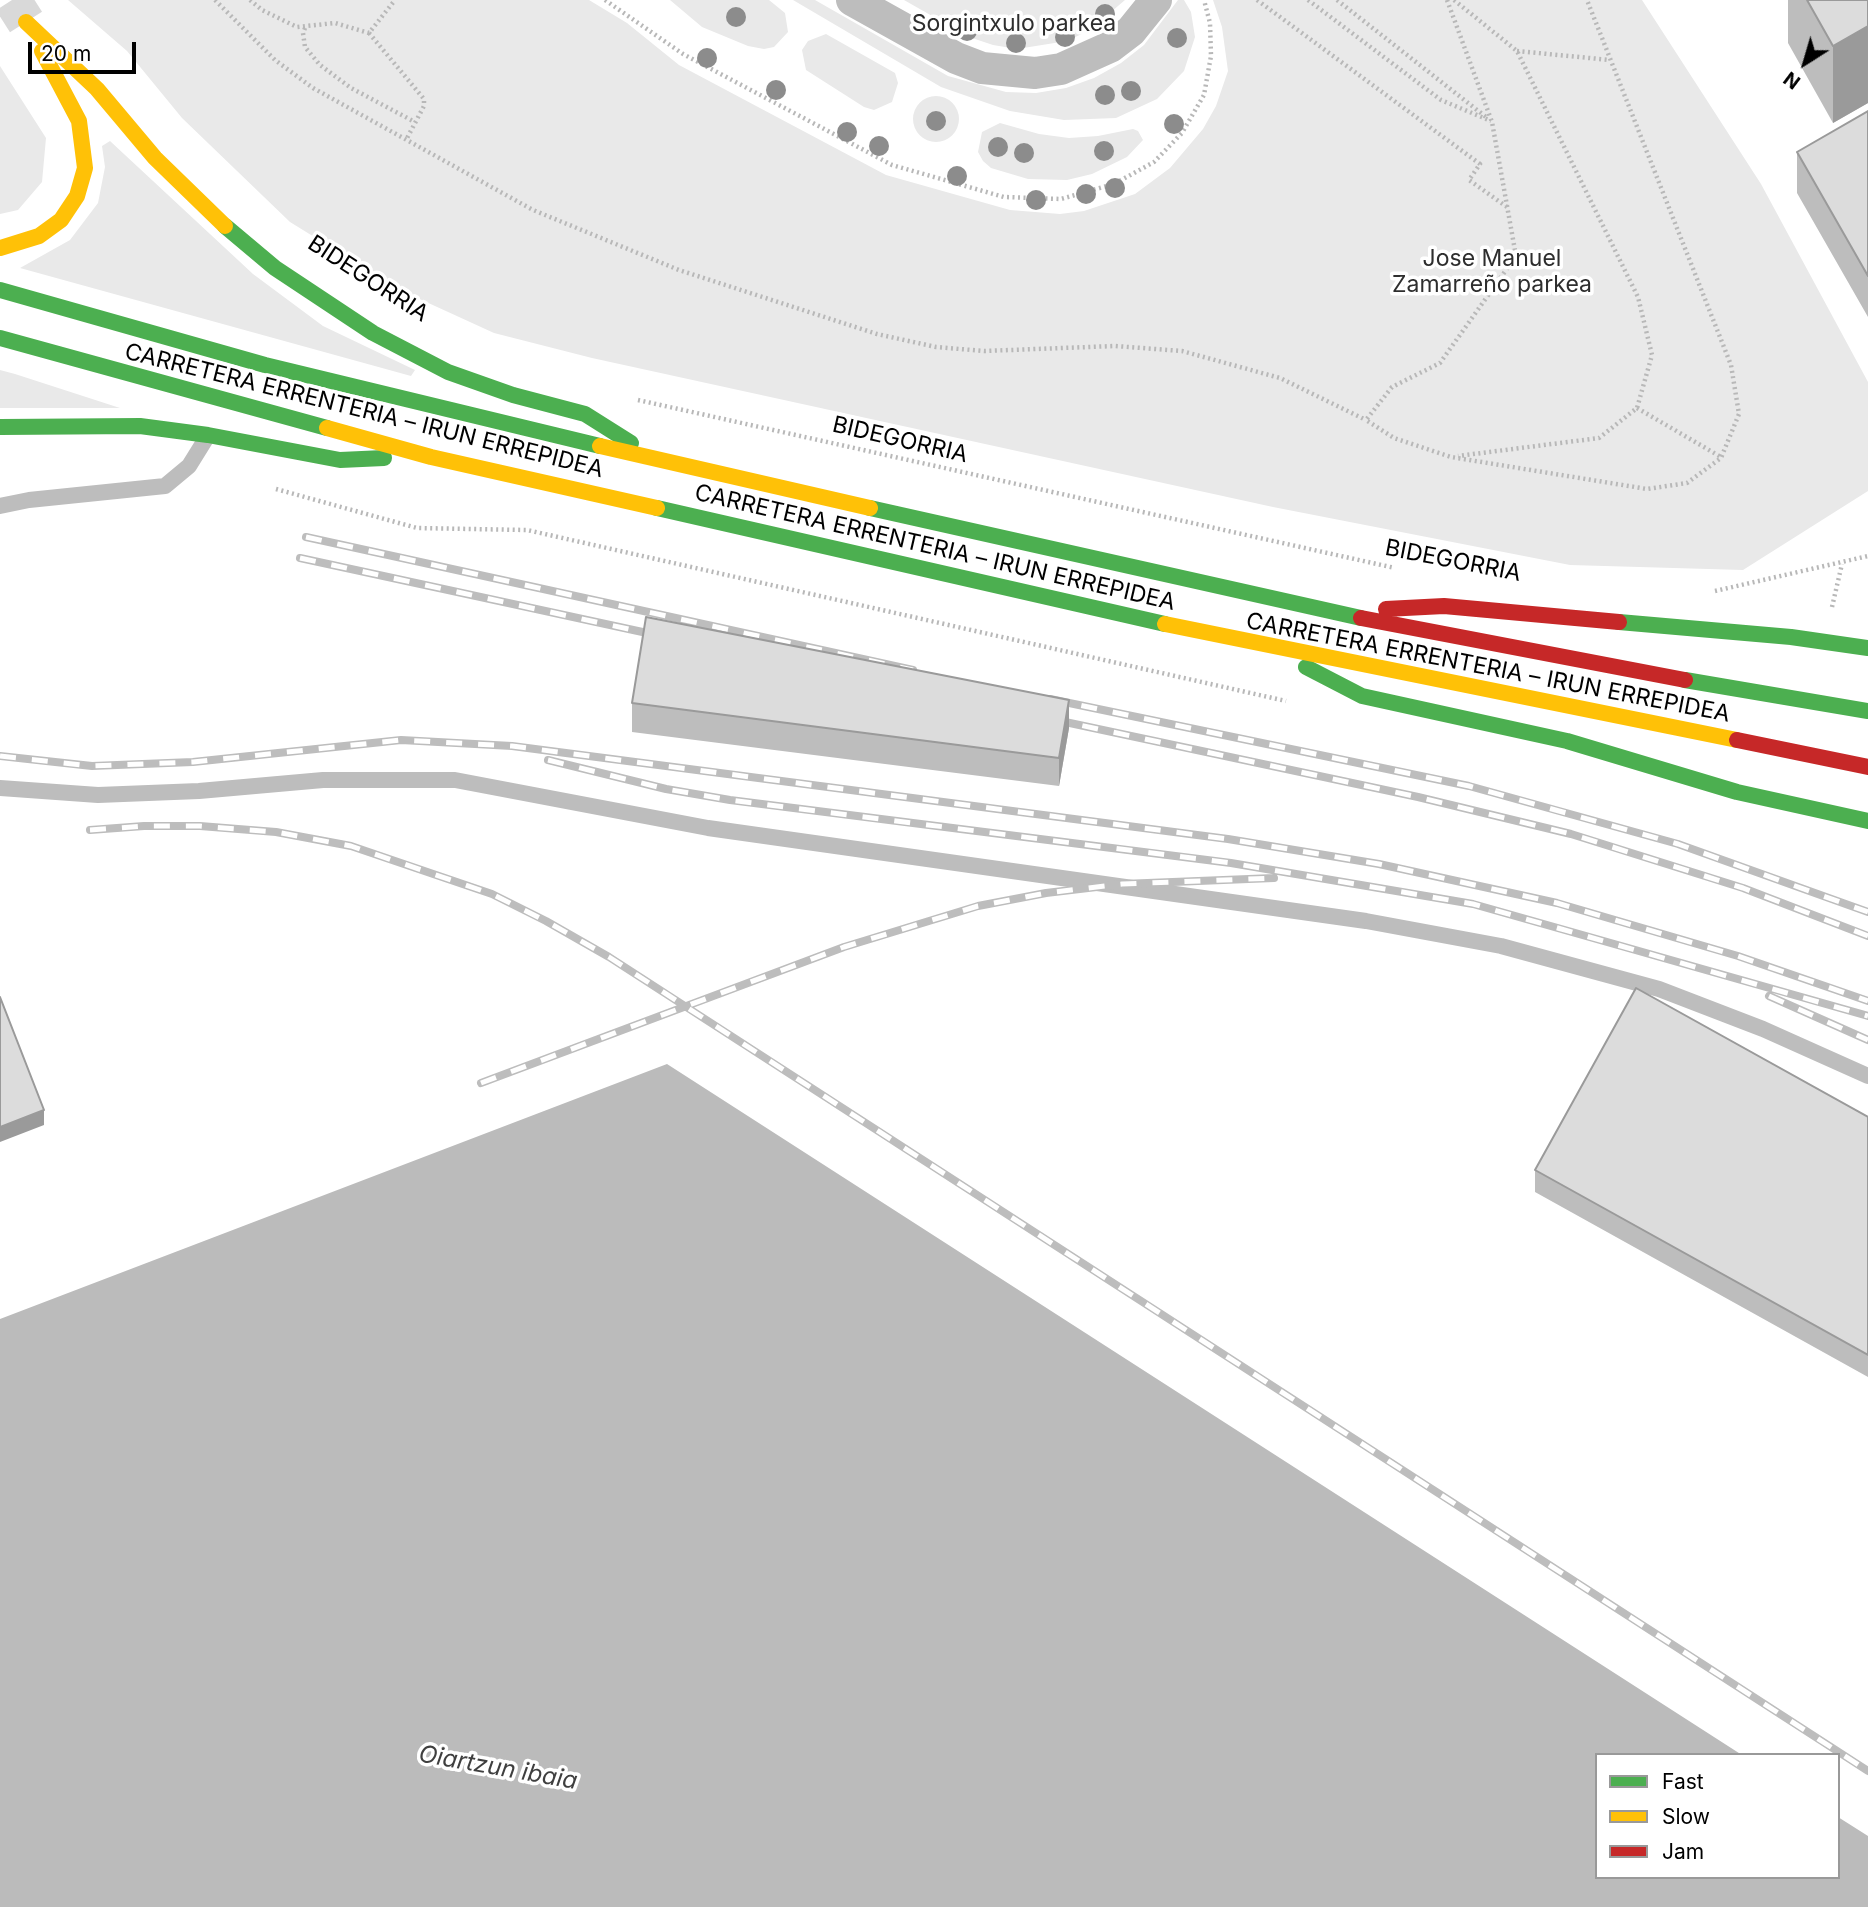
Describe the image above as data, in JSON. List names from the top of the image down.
{
  "streets": {
    "main road": ["CARRETERA ERRENTERIA – IRUN ERREPIDEA"],
    "path": ["BIDEGORRIA"]
  },
  "water": ["Oiartzun ibaia"],
  "parks": ["Sorgintxulo parkea", "Jose Manuel Zamarreño parkea"],
  "legend": ["Fast", "Slow", "Jam"],
  "scale_bar": "20 m",
  "north": "bottom left"
}
